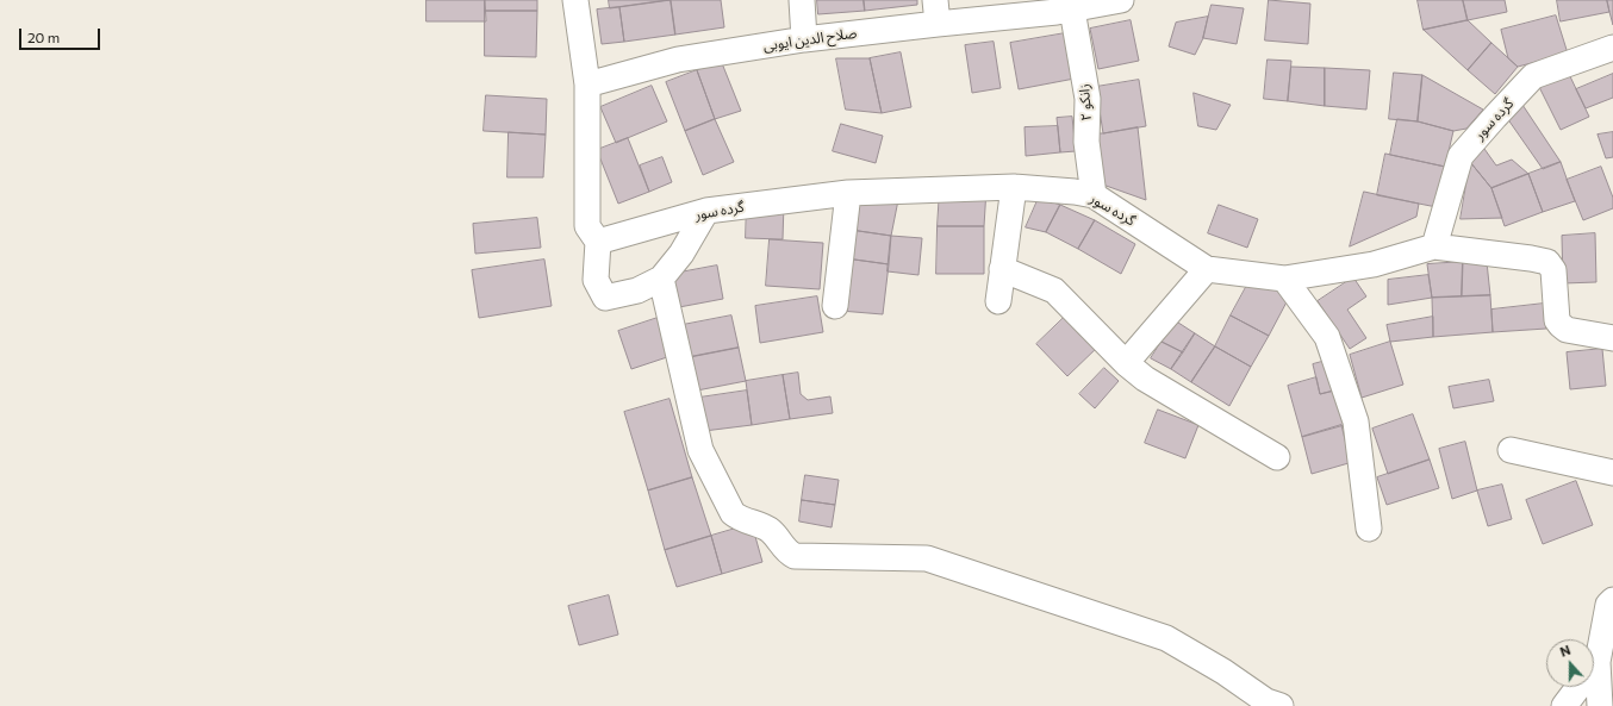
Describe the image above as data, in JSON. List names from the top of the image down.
{
  "streets": {
    "street": ["صلاح الدین ایوبی", "زانکو ۲", "گرده سور"]
  },
  "crossings": [
    ["صلاح الدین ایوبی", "زانکو ۲"],
    ["زانکو ۲", "گرده سور"]
  ],
  "scale_bar": "20 m",
  "north": "top"
}
